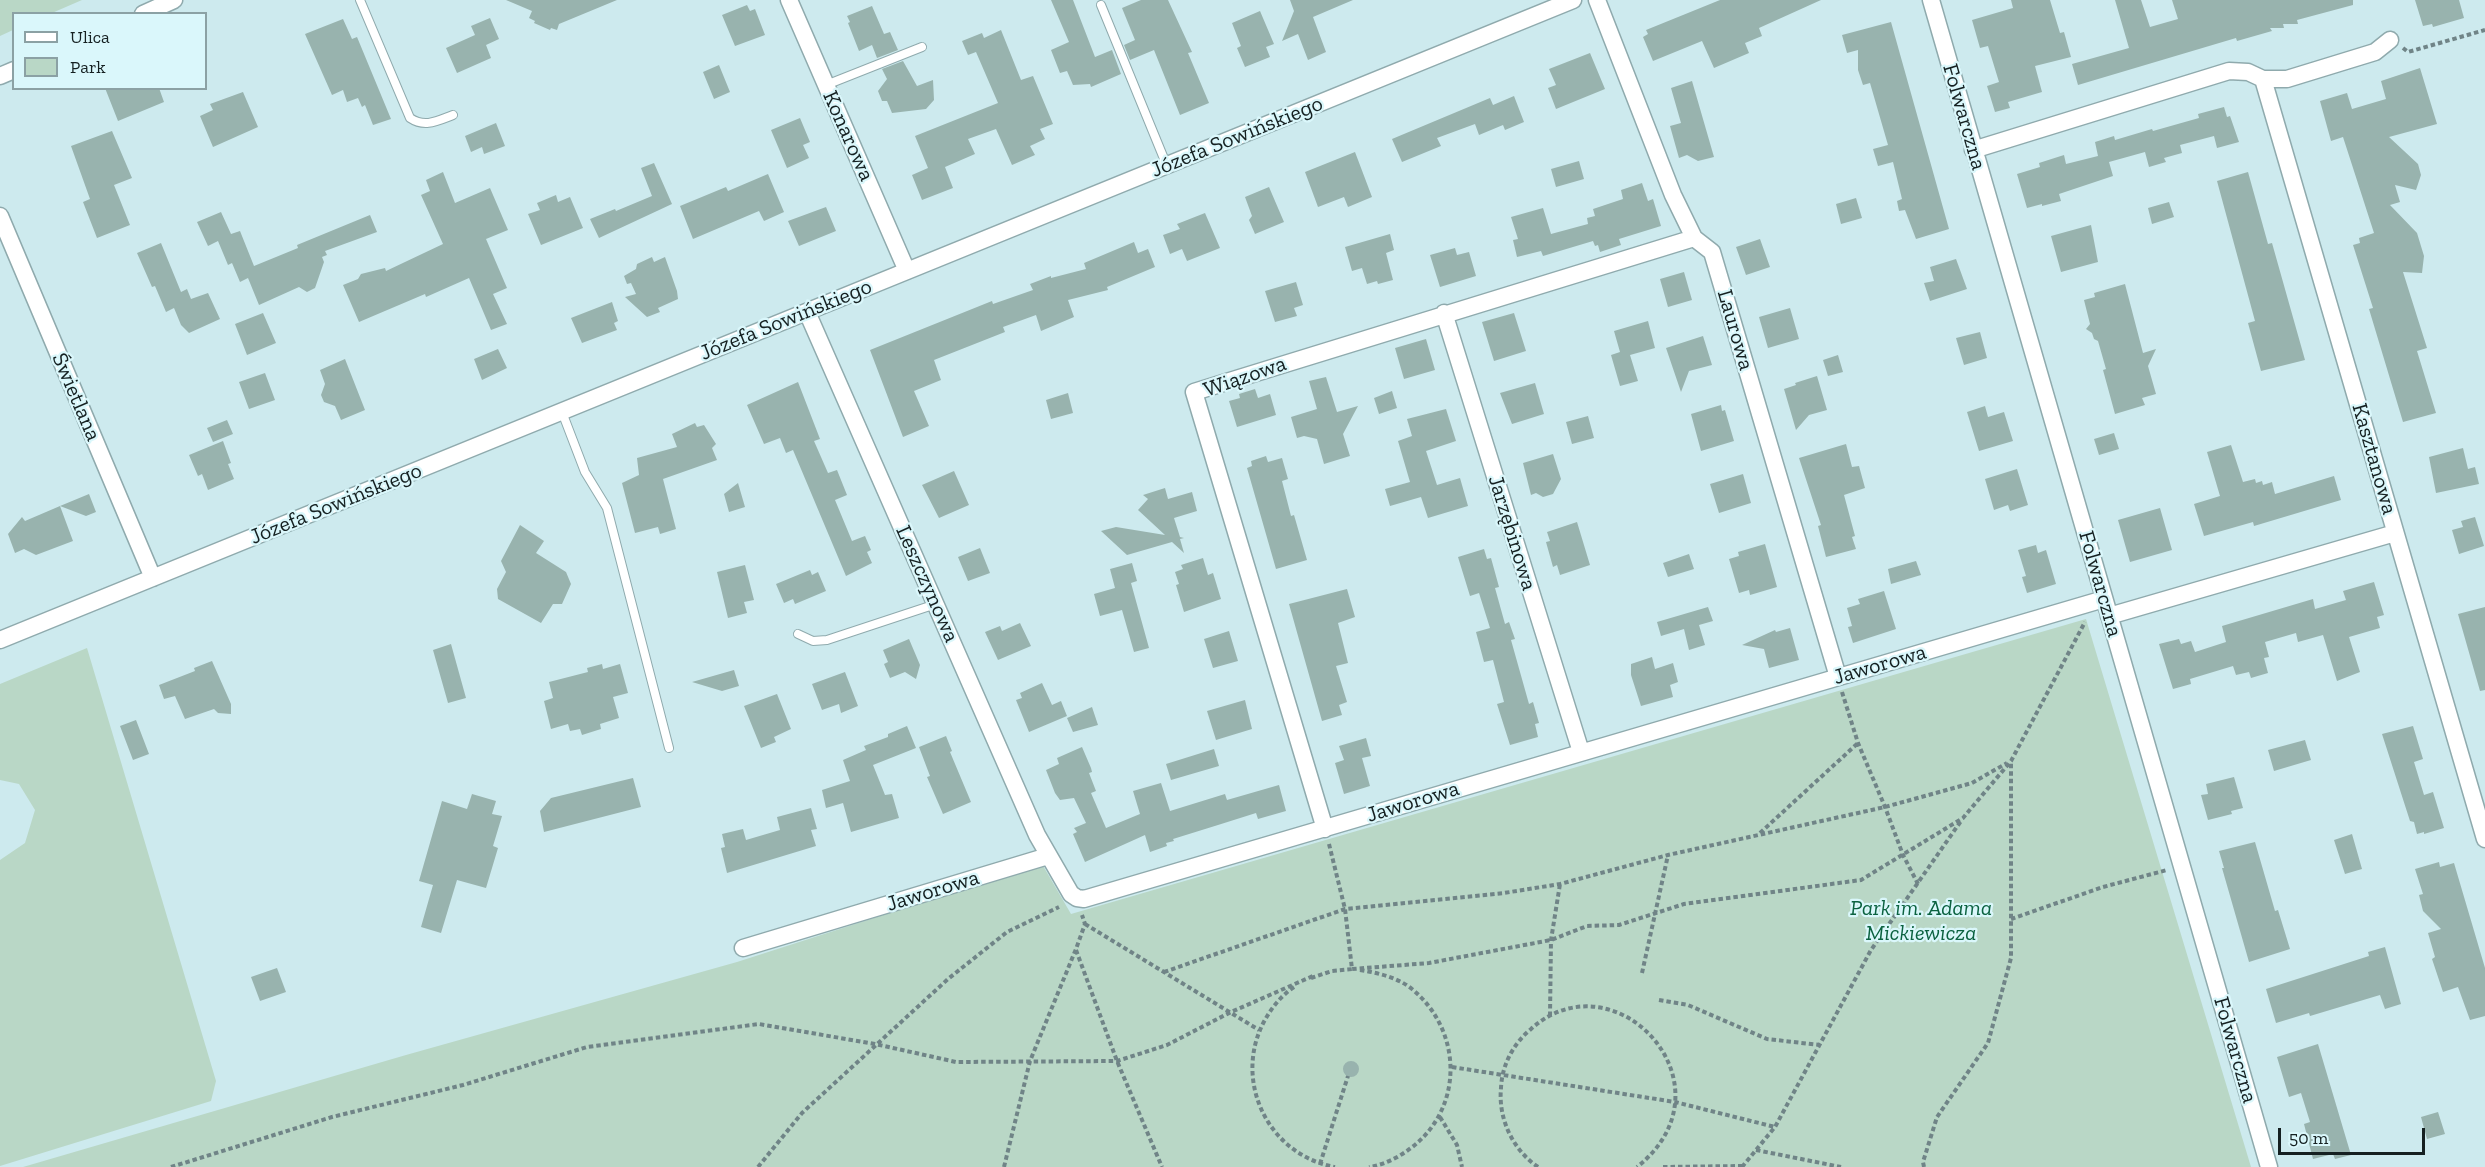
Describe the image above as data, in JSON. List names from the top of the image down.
{
  "streets": {
    "street": [
      "Folwarczna",
      "Konarowa",
      "Józefa Sowińskiego",
      "Laurowa",
      "Wiązowa",
      "Świetlana",
      "Kasztanowa",
      "Jarzębinowa",
      "Leszczynowa",
      "Jaworowa"
    ]
  },
  "crossings": [
    ["Folwarczna", "Jaworowa"],
    ["Konarowa", "Józefa Sowińskiego"],
    ["Józefa Sowińskiego", "Świetlana"],
    ["Józefa Sowińskiego", "Leszczynowa"],
    ["Laurowa", "Wiązowa"],
    ["Laurowa", "Jaworowa"],
    ["Wiązowa", "Jarzębinowa"],
    ["Wiązowa", "Jaworowa"],
    ["Jarzębinowa", "Jaworowa"],
    ["Leszczynowa", "Jaworowa"]
  ],
  "parks": ["Park im. Adama Mickiewicza"],
  "legend": ["Ulica", "Park"],
  "scale_bar": "50 m"
}
